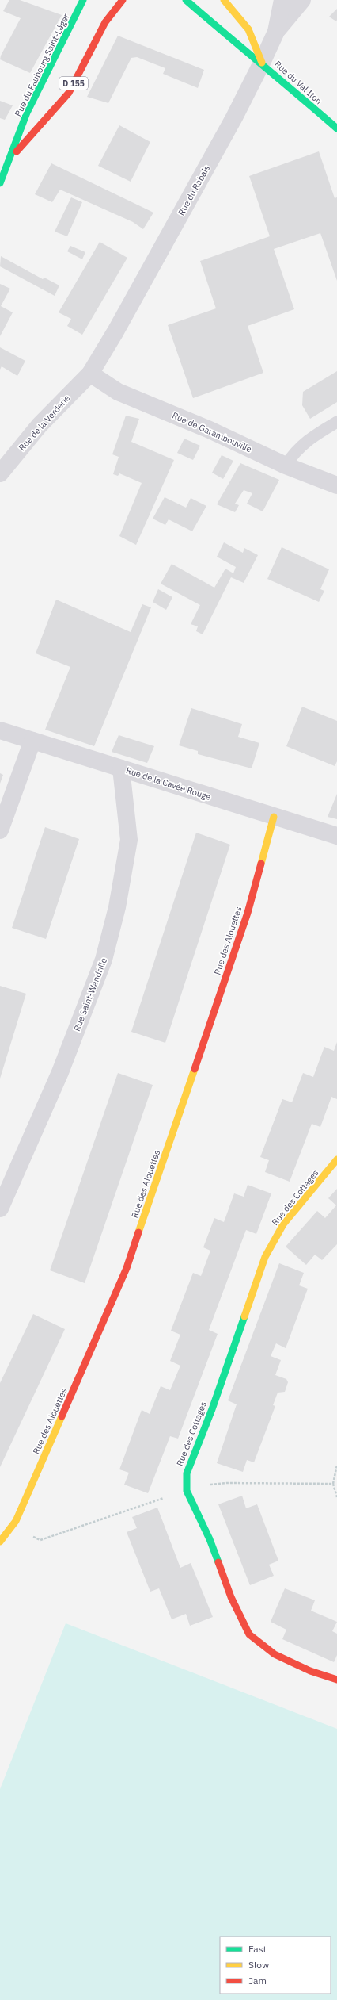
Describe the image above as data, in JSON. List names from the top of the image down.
{
  "streets": {
    "street": [
      "Rue du Faubourg Saint-Léger",
      "Rue du Val Iton",
      "D 155",
      "Rue du Rabais",
      "Rue de la Verderie",
      "Rue de Garambouville",
      "Rue de la Cavée Rouge",
      "Rue des Alouettes",
      "Rue Saint-Wandrille",
      "Rue des Cottages"
    ]
  },
  "crossings": [
    ["Rue du Val Iton", "Rue du Rabais"],
    ["Rue du Rabais", "Rue de la Verderie"],
    ["Rue du Rabais", "Rue de Garambouville"],
    ["Rue de la Verderie", "Rue de Garambouville"],
    ["Rue de la Cavée Rouge", "Rue des Alouettes"],
    ["Rue de la Cavée Rouge", "Rue Saint-Wandrille"]
  ],
  "legend": ["Fast", "Slow", "Jam"]
}
